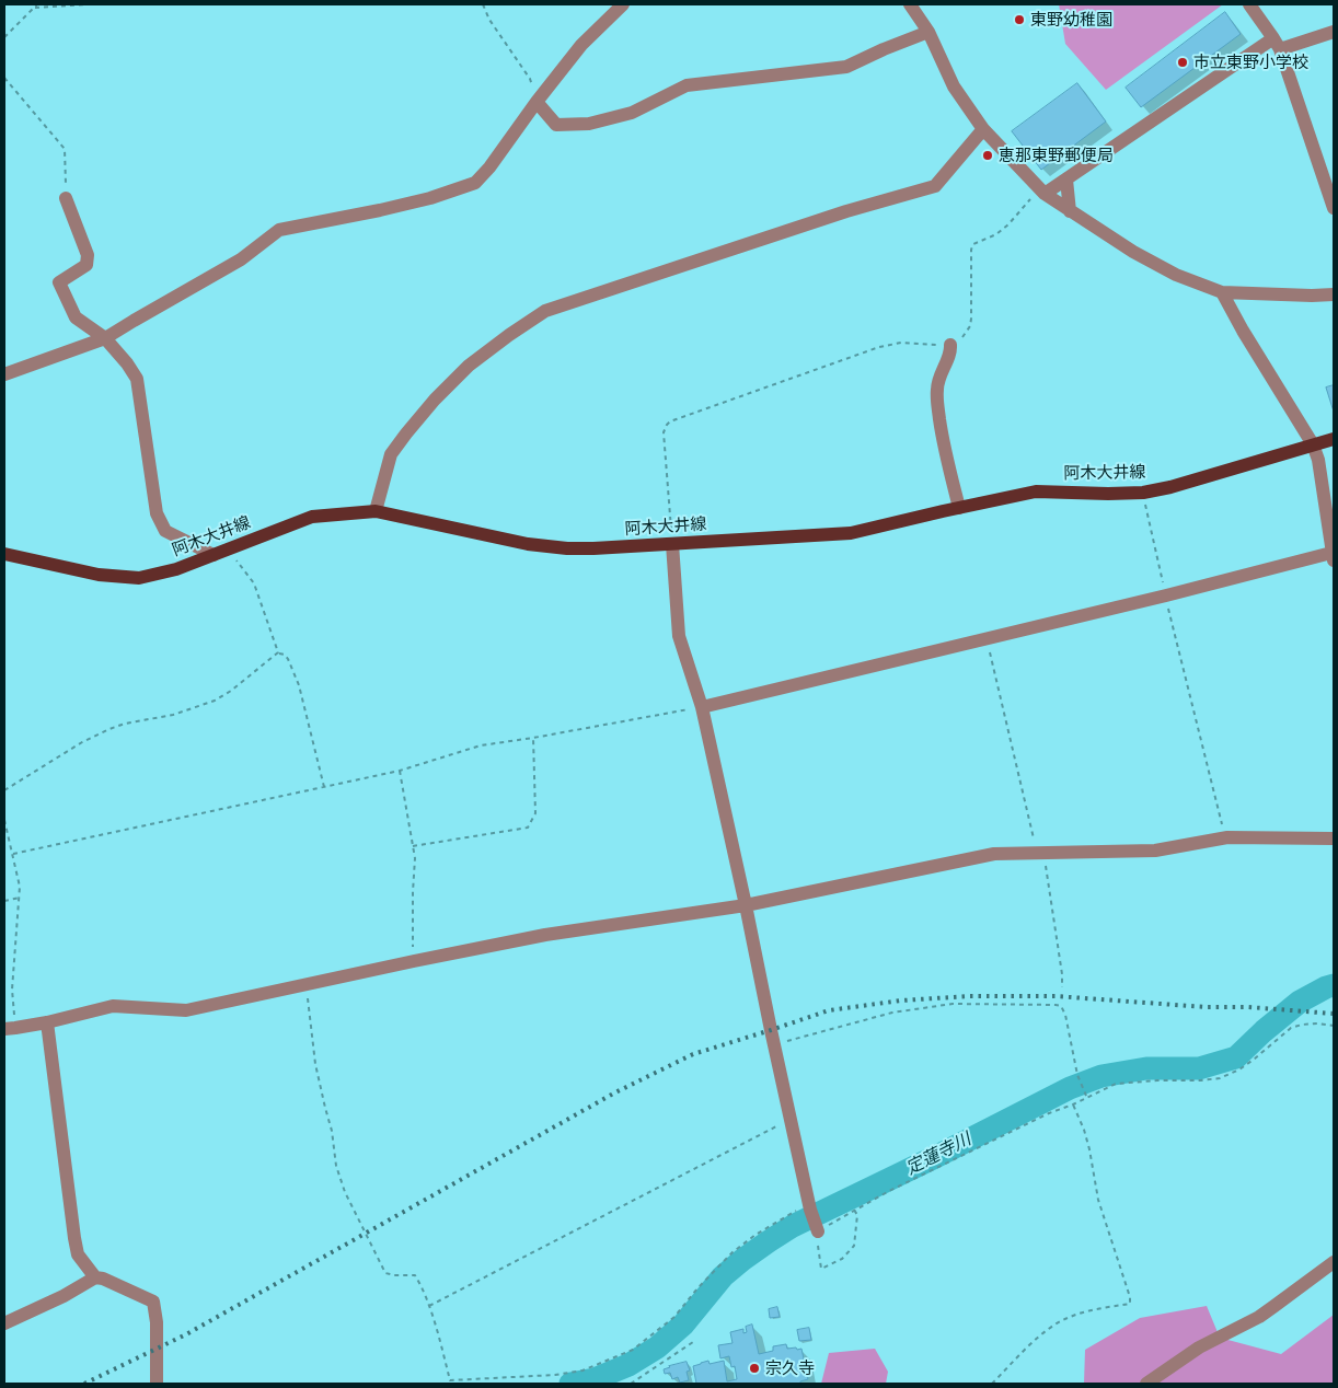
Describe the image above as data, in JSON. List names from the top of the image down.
{
  "streets": {
    "main road": ["阿木大井線"]
  },
  "water": ["定蓮寺川"],
  "places": [
    "東野幼稚園",
    "市立東野小学校",
    "恵那東野郵便局",
    "宗久寺"
  ]
}
